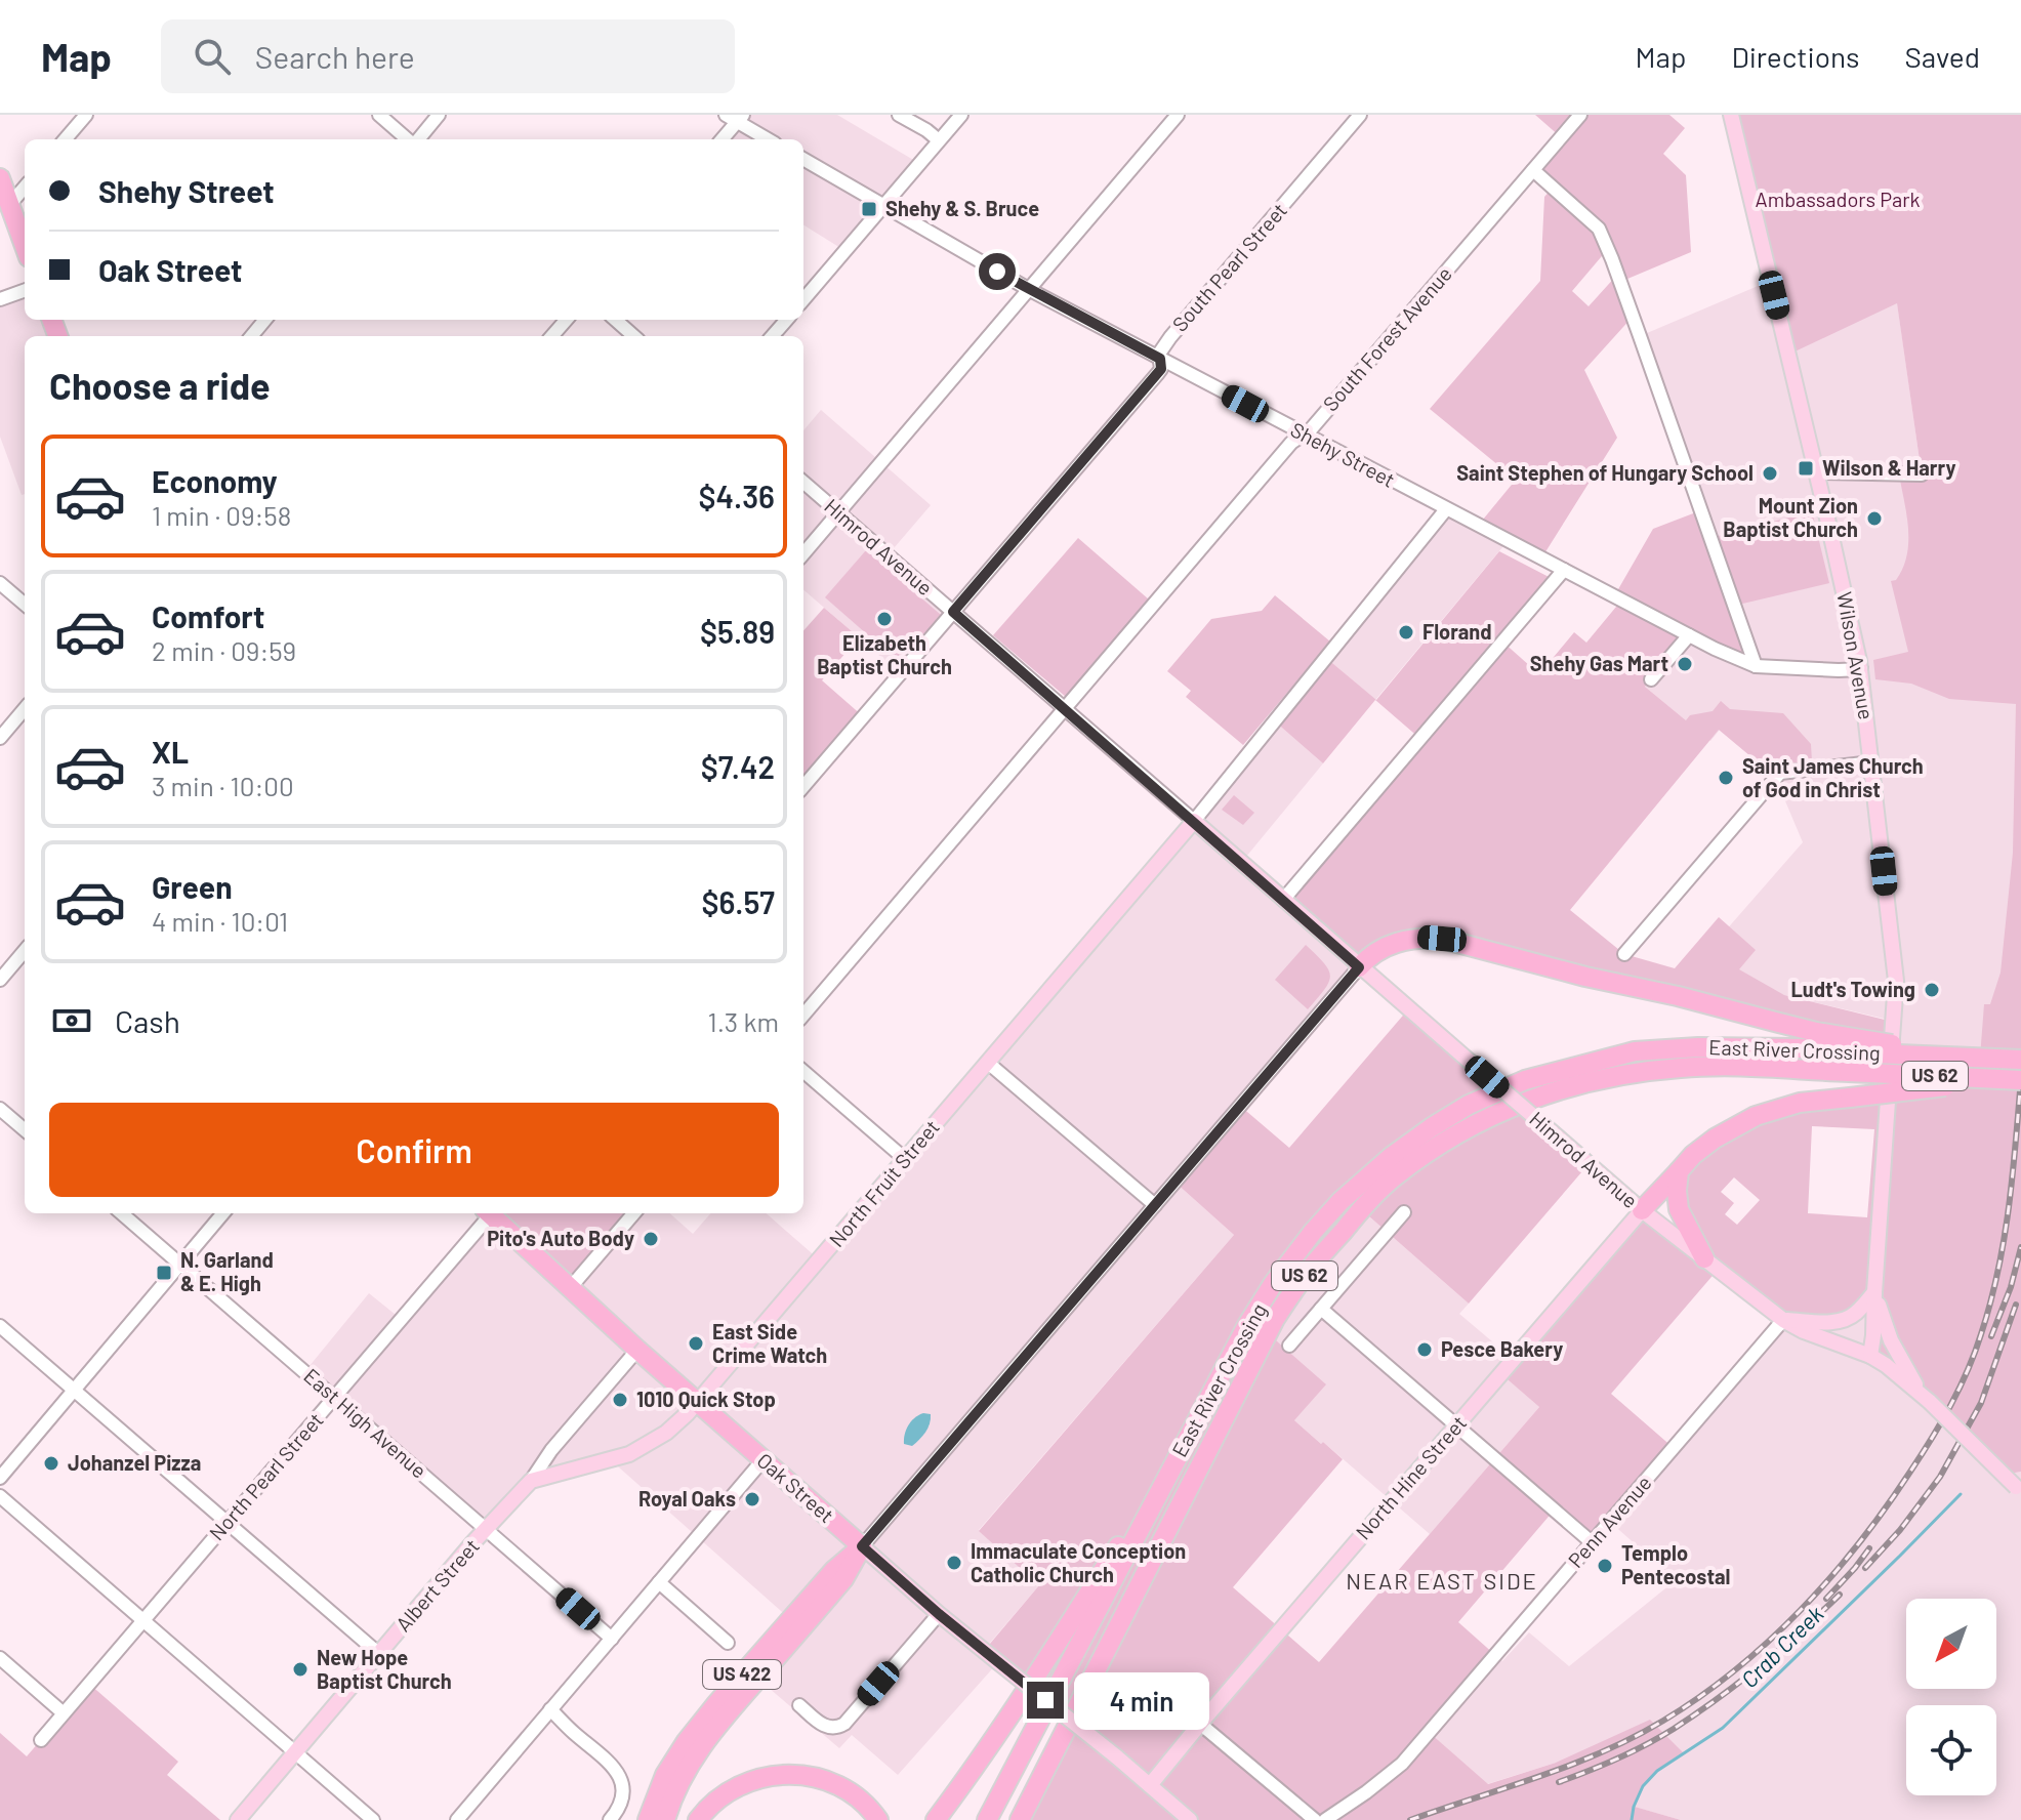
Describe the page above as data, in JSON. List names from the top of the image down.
{
  "streets": {
    "highway": [
      "East River Crossing",
      "US 62",
      "Oak Street",
      "US 422"
    ],
    "main road": [
      "Himrod Avenue",
      "Wilson Avenue",
      "North Fruit Street",
      "North Hine Street",
      "Albert Street"
    ],
    "street": [
      "South Pearl Street",
      "South Forest Avenue",
      "Shehy Street",
      "East High Avenue",
      "North Pearl Street",
      "Penn Avenue"
    ]
  },
  "crossings": [
    ["South Pearl Street", "Shehy Street"],
    ["South Pearl Street", "Himrod Avenue"],
    ["South Forest Avenue", "Shehy Street"],
    ["South Forest Avenue", "Himrod Avenue"],
    ["Shehy Street", "Wilson Avenue"],
    ["Himrod Avenue", "Wilson Avenue"],
    ["Himrod Avenue", "North Fruit Street"],
    ["Himrod Avenue", "North Hine Street"],
    ["Himrod Avenue", "Penn Avenue"],
    ["East River Crossing", "US 62"],
    ["North Fruit Street", "Oak Street"],
    ["North Fruit Street", "Albert Street"],
    ["East High Avenue", "North Pearl Street"],
    ["East High Avenue", "Albert Street"],
    ["North Hine Street", "Oak Street"],
    ["Oak Street", "Albert Street"],
    ["Oak Street", "US 422"]
  ],
  "districts": ["NEAR EAST SIDE"],
  "water": ["Crab Creek"],
  "parks": ["Ambassadors Park"],
  "places": {
    "transit": ["Shehy & S. Bruce", "Wilson & Harry", "N. Garland & E. High"],
    "other": [
      "Saint Stephen of Hungary School",
      "Mount Zion Baptist Church",
      "Elizabeth Baptist Church",
      "Florand",
      "Shehy Gas Mart",
      "Saint James Church of God in Christ",
      "Ludt's Towing",
      "Pito's Auto Body",
      "East Side Crime Watch",
      "Pesce Bakery",
      "1010 Quick Stop",
      "Johanzel Pizza",
      "Royal Oaks",
      "Immaculate Conception Catholic Church",
      "Templo Pentecostal",
      "New Hope Baptist Church"
    ]
  },
  "north": "bottom left",
  "page": {
    "header": "Map",
    "search": "Search here",
    "nav": ["Map", "Directions", "Saved"],
    "banner": ["Shehy Street", "Oak Street"],
    "heading": "Choose a ride",
    "list": [
      {
        "name": "Economy",
        "note": "1 min · 09:58",
        "value": "$4.36"
      },
      {
        "name": "Comfort",
        "note": "2 min · 09:59",
        "value": "$5.89"
      },
      {
        "name": "XL",
        "note": "3 min · 10:00",
        "value": "$7.42"
      },
      {
        "name": "Green",
        "note": "4 min · 10:01",
        "value": "$6.57"
      }
    ],
    "pay": ["Cash", "1.3 km"],
    "buttons": "Confirm",
    "bubble": "4 min"
  }
}
